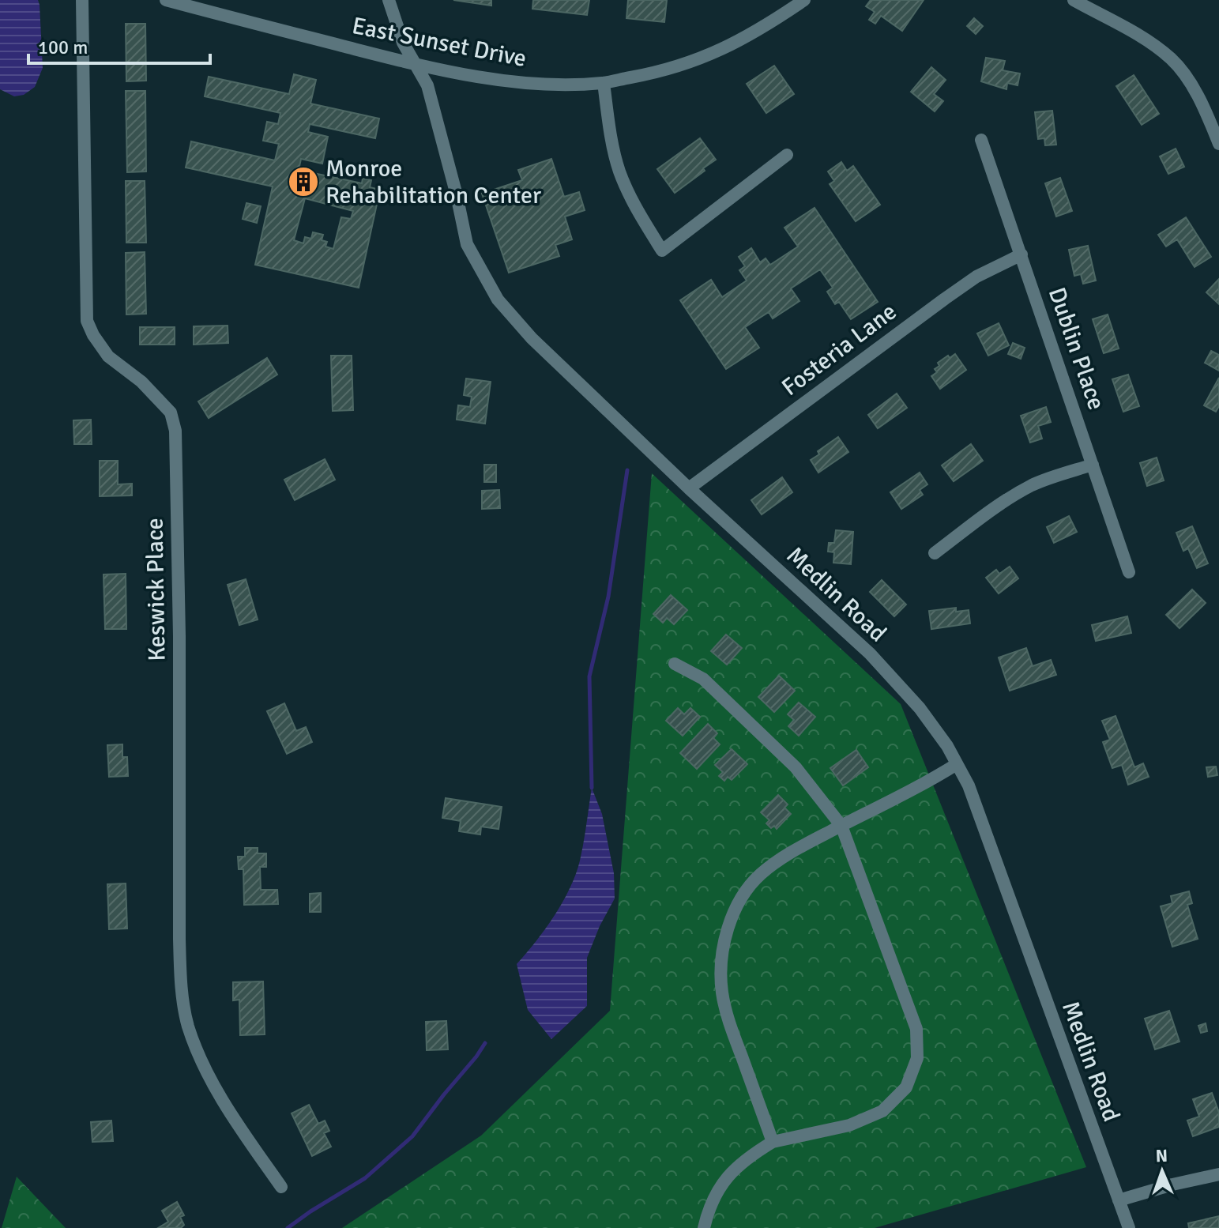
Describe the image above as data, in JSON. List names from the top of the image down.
{
  "streets": {
    "street": [
      "East Sunset Drive",
      "Dublin Place",
      "Fosteria Lane",
      "Keswick Place",
      "Medlin Road"
    ]
  },
  "crossings": [
    ["East Sunset Drive", "Medlin Road"],
    ["Dublin Place", "Fosteria Lane"],
    ["Fosteria Lane", "Medlin Road"]
  ],
  "places": {
    "building": ["Monroe Rehabilitation Center"]
  },
  "scale_bar": "100 m",
  "north": "top"
}
